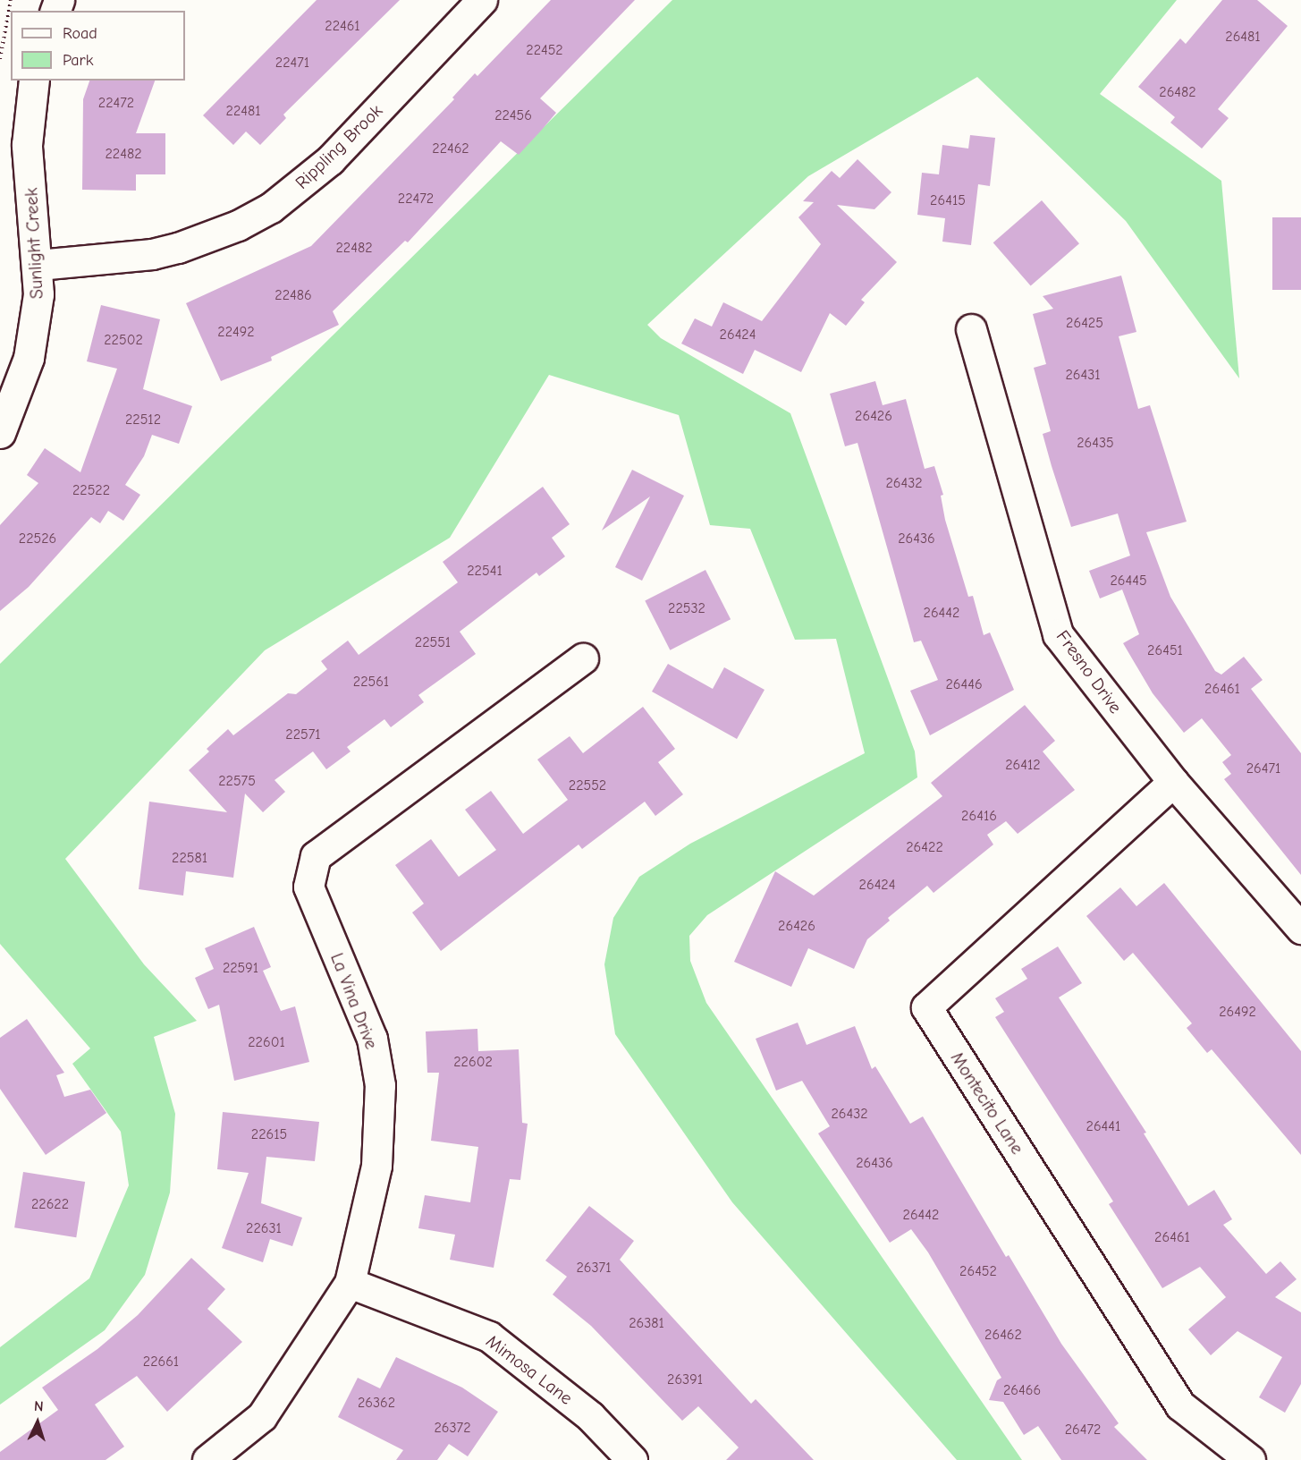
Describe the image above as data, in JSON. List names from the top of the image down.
{
  "streets": {
    "street": [
      "Rippling Brook",
      "Sunlight Creek",
      "Fresno Drive",
      "La Vina Drive",
      "Montecito Lane",
      "Mimosa Lane"
    ]
  },
  "crossings": [
    ["Rippling Brook", "Sunlight Creek"],
    ["Fresno Drive", "Montecito Lane"],
    ["La Vina Drive", "Mimosa Lane"]
  ],
  "house_numbers": [
    "22461",
    "26481",
    "22452",
    "22471",
    "26482",
    "22472",
    "22481",
    "22456",
    "22462",
    "22482",
    "22472",
    "26415",
    "22482",
    "22486",
    "26425",
    "22492",
    "26424",
    "22502",
    "26431",
    "26426",
    "22512",
    "26435",
    "26432",
    "22522",
    "22526",
    "26436",
    "22541",
    "26445",
    "22532",
    "26442",
    "22551",
    "26451",
    "22561",
    "26446",
    "26461",
    "22571",
    "26412",
    "26471",
    "22575",
    "22552",
    "26416",
    "26422",
    "22581",
    "26424",
    "26426",
    "22591",
    "26492",
    "22601",
    "22602",
    "26432",
    "26441",
    "22615",
    "26436",
    "22622",
    "26442",
    "22631",
    "26461",
    "26371",
    "26452",
    "26381",
    "26462",
    "22661",
    "26391",
    "26466",
    "26362",
    "26372",
    "26472"
  ],
  "legend": ["Road", "Park"],
  "north": "top"
}
